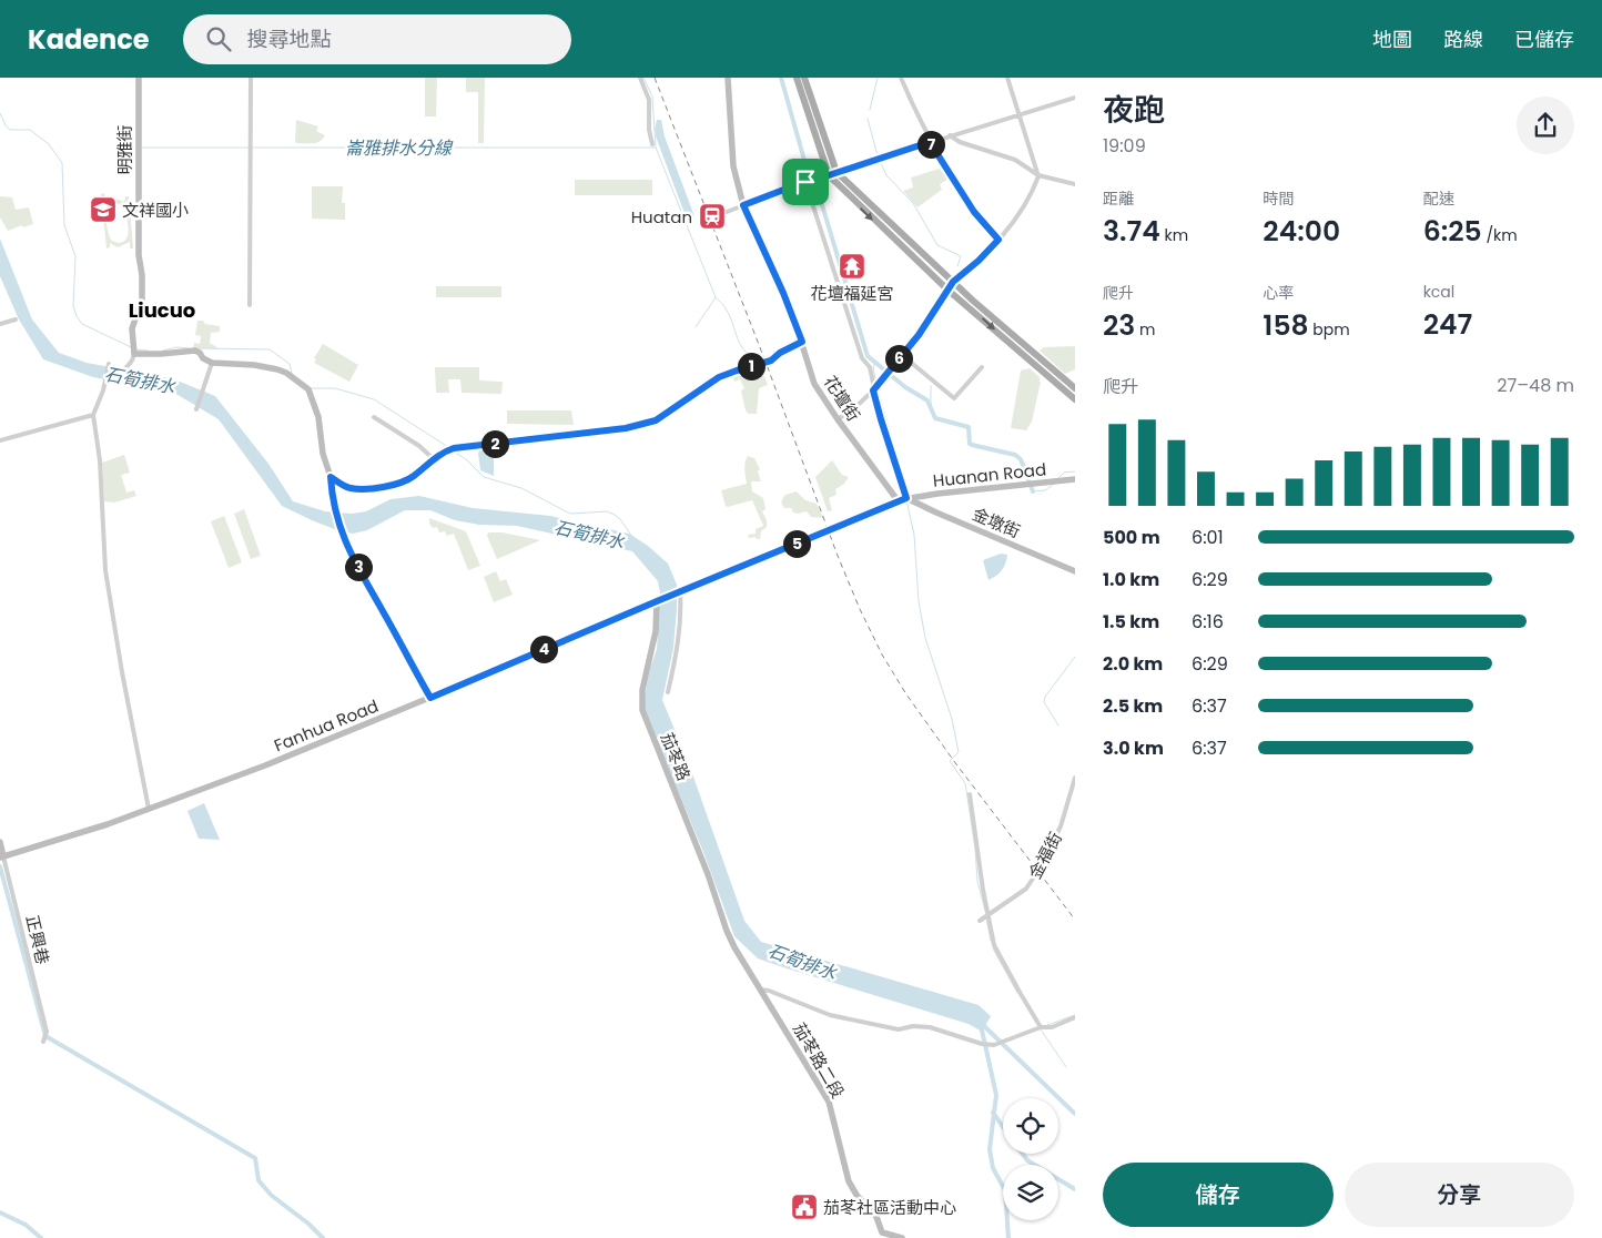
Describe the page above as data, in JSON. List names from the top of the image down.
{
  "streets": {
    "street": [
      "明雅街",
      "花壇街",
      "Huanan Road",
      "金墩街",
      "Fanhua Road",
      "茄苳路",
      "金福街",
      "正興巷",
      "茄苳路二段"
    ]
  },
  "crossings": [
    ["Huanan Road", "金墩街"],
    ["Fanhua Road", "茄苳路"],
    ["Fanhua Road", "正興巷"],
    ["茄苳路", "茄苳路二段"]
  ],
  "districts": ["Liucuo"],
  "water": ["崙雅排水分線", "石筍排水"],
  "places": {
    "school or university": ["文祥國小"],
    "station": ["Huatan"],
    "temple": ["花壇福延宮"],
    "public building": ["茄苳社區活動中心"]
  },
  "page": {
    "header": "Kadence",
    "search": "搜尋地點",
    "nav": ["地圖", "路線", "已儲存"],
    "heading": ["夜跑", "19:09"],
    "pins": [
      "7",
      "6",
      "1",
      "2",
      "5",
      "3",
      "4"
    ],
    "stats": [
      ["距離", "3.74 km"],
      ["時間", "24:00"],
      ["配速", "6:25 /km"],
      ["爬升", "23 m"],
      ["心率", "158 bpm"],
      ["kcal", "247"]
    ],
    "chart": ["爬升", "27–48 m"],
    "list": [
      {
        "name": "500 m",
        "note": "6:01"
      },
      {
        "name": "1.0 km",
        "note": "6:29"
      },
      {
        "name": "1.5 km",
        "note": "6:16"
      },
      {
        "name": "2.0 km",
        "note": "6:29"
      },
      {
        "name": "2.5 km",
        "note": "6:37"
      },
      {
        "name": "3.0 km",
        "note": "6:37"
      }
    ],
    "buttons": ["儲存", "分享"]
  }
}
